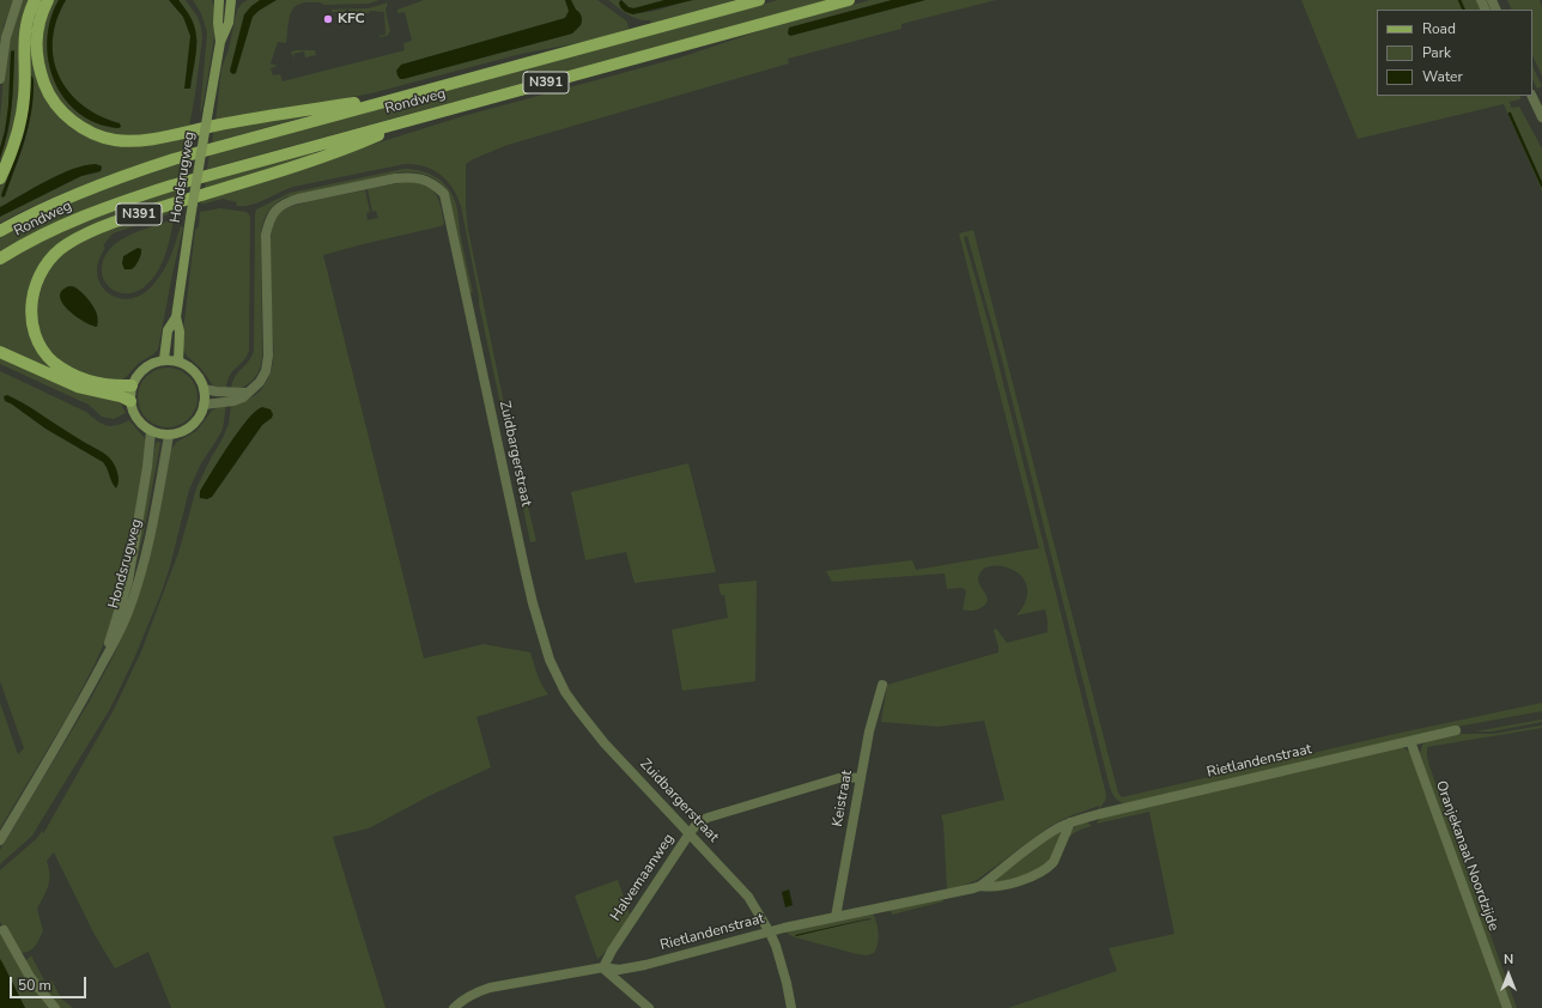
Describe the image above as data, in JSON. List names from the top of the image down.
{
  "streets": {
    "main road": ["N391", "Rondweg", "Hondsrugweg"],
    "street": [
      "Zuidbargerstraat",
      "Rietlandenstraat",
      "Keistraat",
      "Oranjekanaal Noordzijde",
      "Halvemaanweg"
    ]
  },
  "crossings": [
    ["N391", "Rondweg"],
    ["N391", "Hondsrugweg"],
    ["N391", "Zuidbargerstraat"],
    ["Hondsrugweg", "Zuidbargerstraat"],
    ["Zuidbargerstraat", "Rietlandenstraat"],
    ["Zuidbargerstraat", "Halvemaanweg"],
    ["Rietlandenstraat", "Keistraat"],
    ["Rietlandenstraat", "Oranjekanaal Noordzijde"],
    ["Rietlandenstraat", "Halvemaanweg"],
    ["Keistraat", "Halvemaanweg"]
  ],
  "places": ["KFC"],
  "legend": ["Road", "Park", "Water"],
  "scale_bar": "50 m",
  "north": "top"
}
